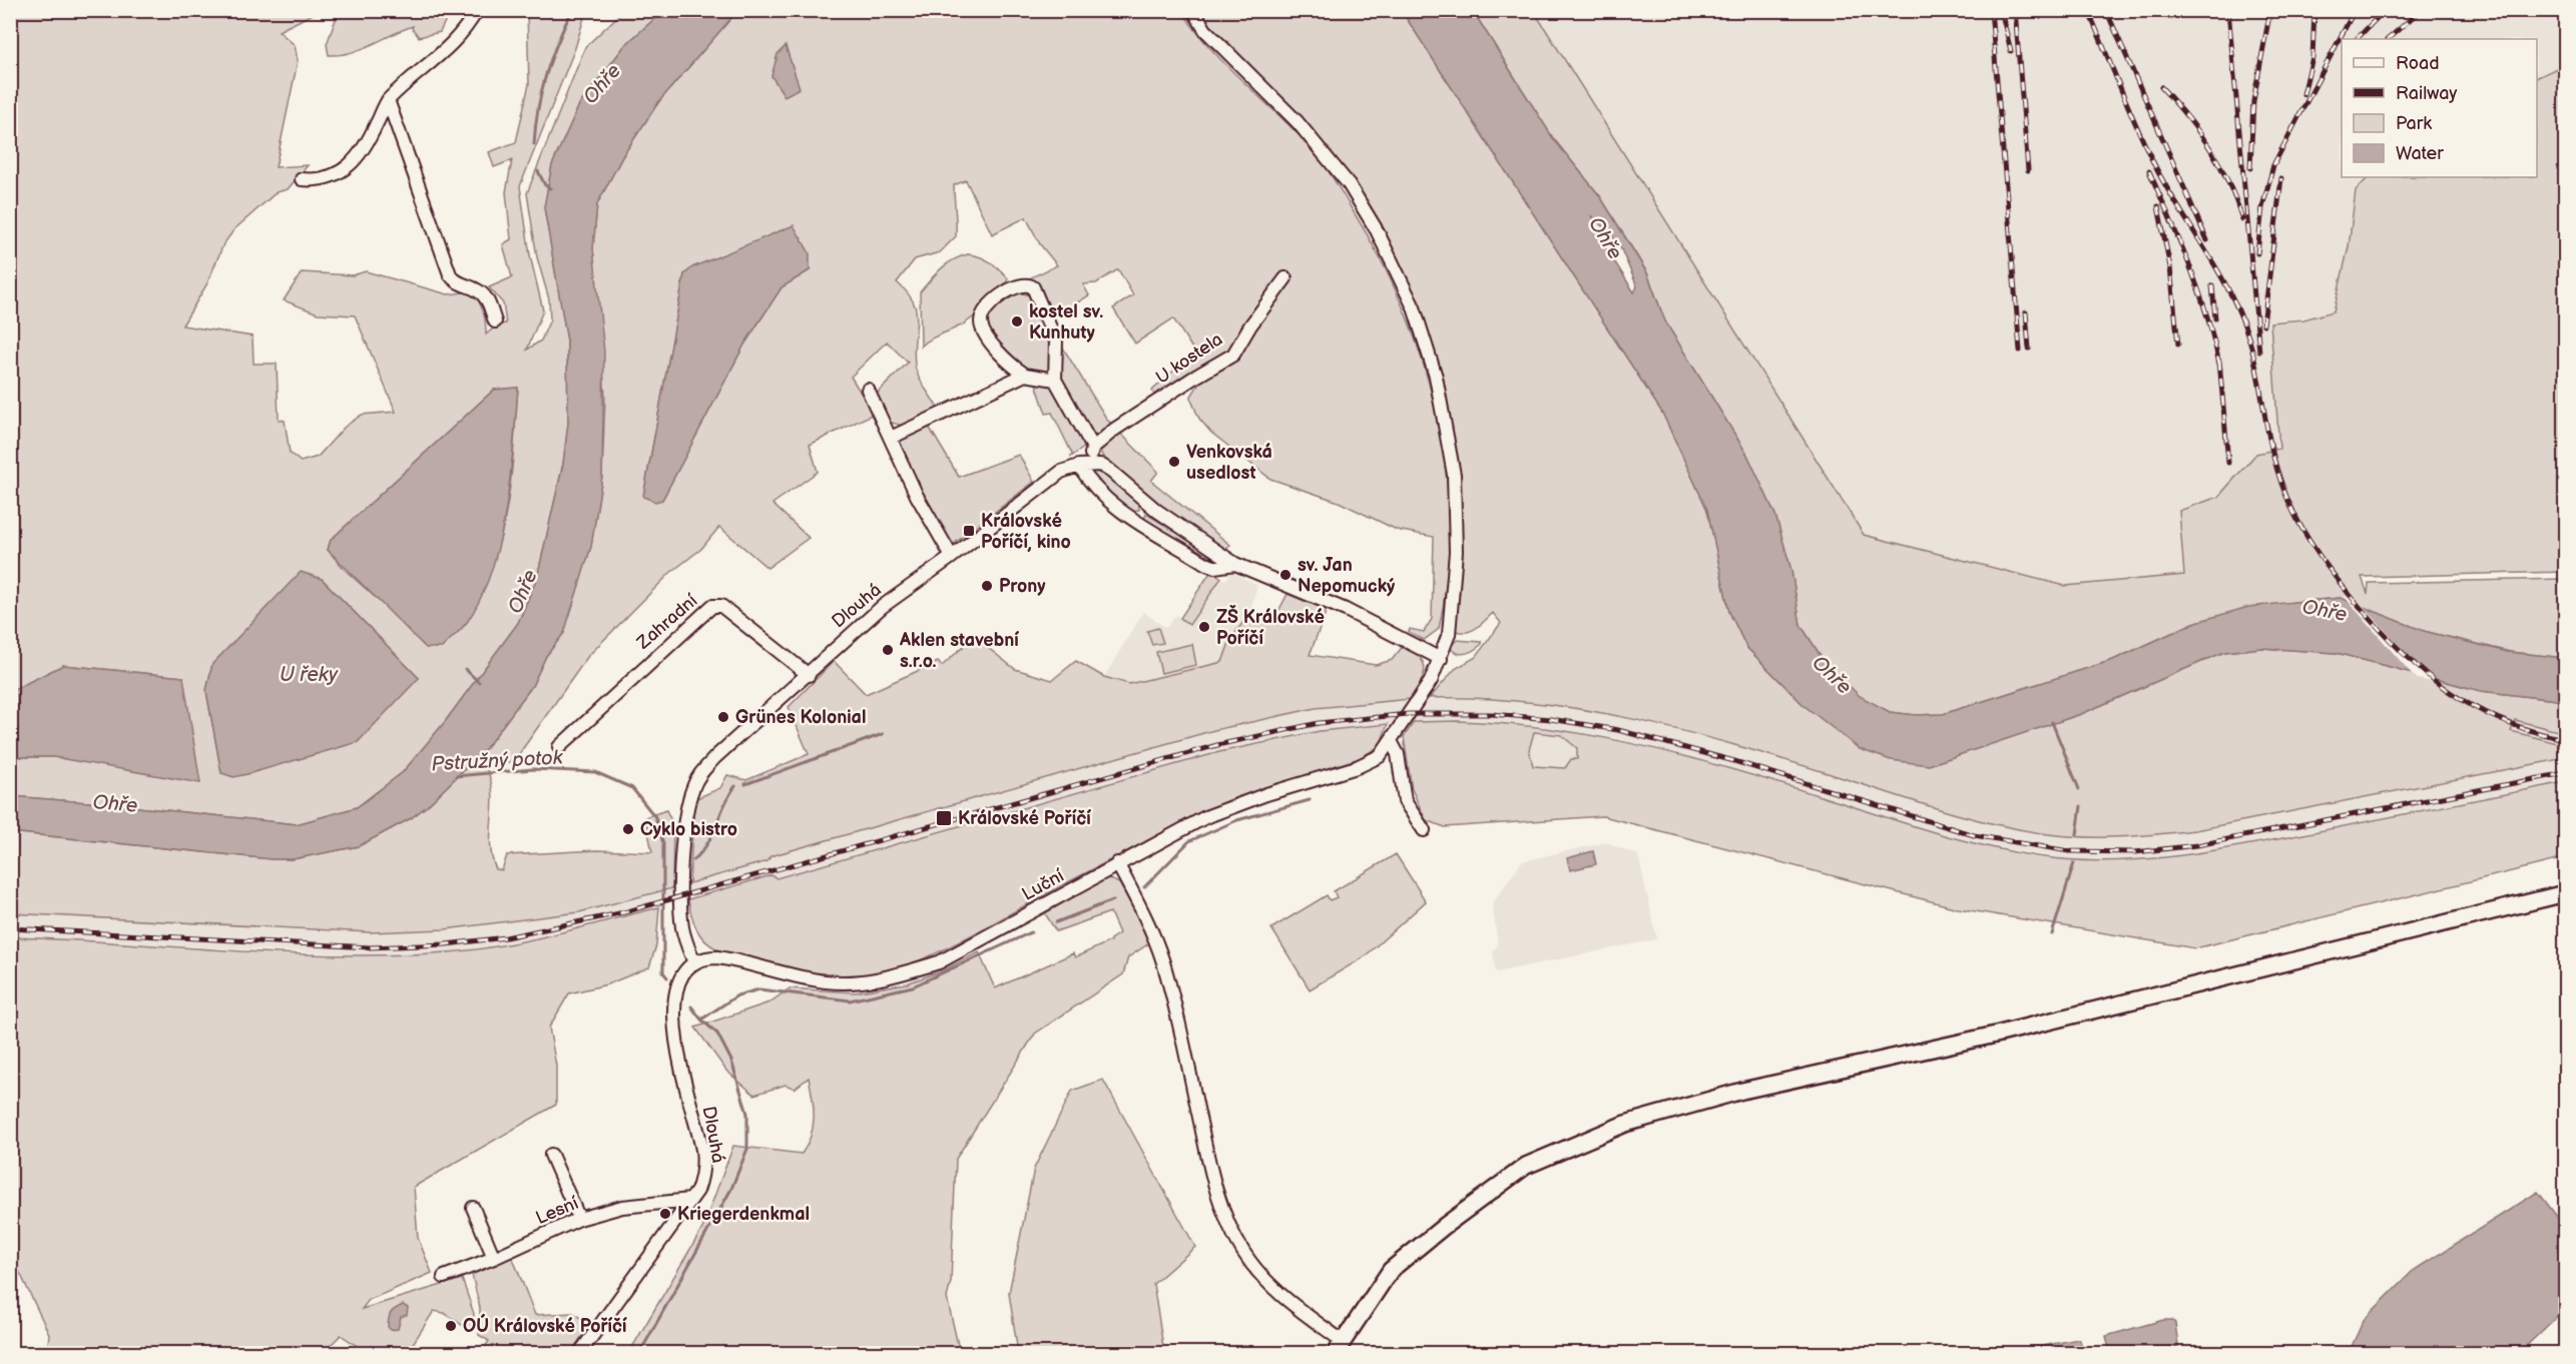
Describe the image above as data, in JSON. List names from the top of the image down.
{
  "streets": {
    "street": [
      "U kostela",
      "Dlouhá",
      "Zahradní",
      "Luční",
      "Lesní"
    ]
  },
  "crossings": [
    ["Dlouhá", "Zahradní"],
    ["Dlouhá", "Luční"],
    ["Dlouhá", "Lesní"]
  ],
  "water": ["Ohře", "U řeky", "Pstružný potok"],
  "places": {
    "other": [
      "kostel sv. Kunhuty",
      "Venkovská usedlost",
      "sv. Jan Nepomucký",
      "Prony",
      "ZŠ Královské Poříčí",
      "Aklen stavební s.r.o.",
      "Grünes Kolonial",
      "Cyklo bistro",
      "Kriegerdenkmal",
      "OÚ Královské Poříčí"
    ],
    "transit": ["Královské Poříčí, kino", "Královské Poříčí"]
  },
  "legend": [
    "Road",
    "Railway",
    "Park",
    "Water"
  ]
}
